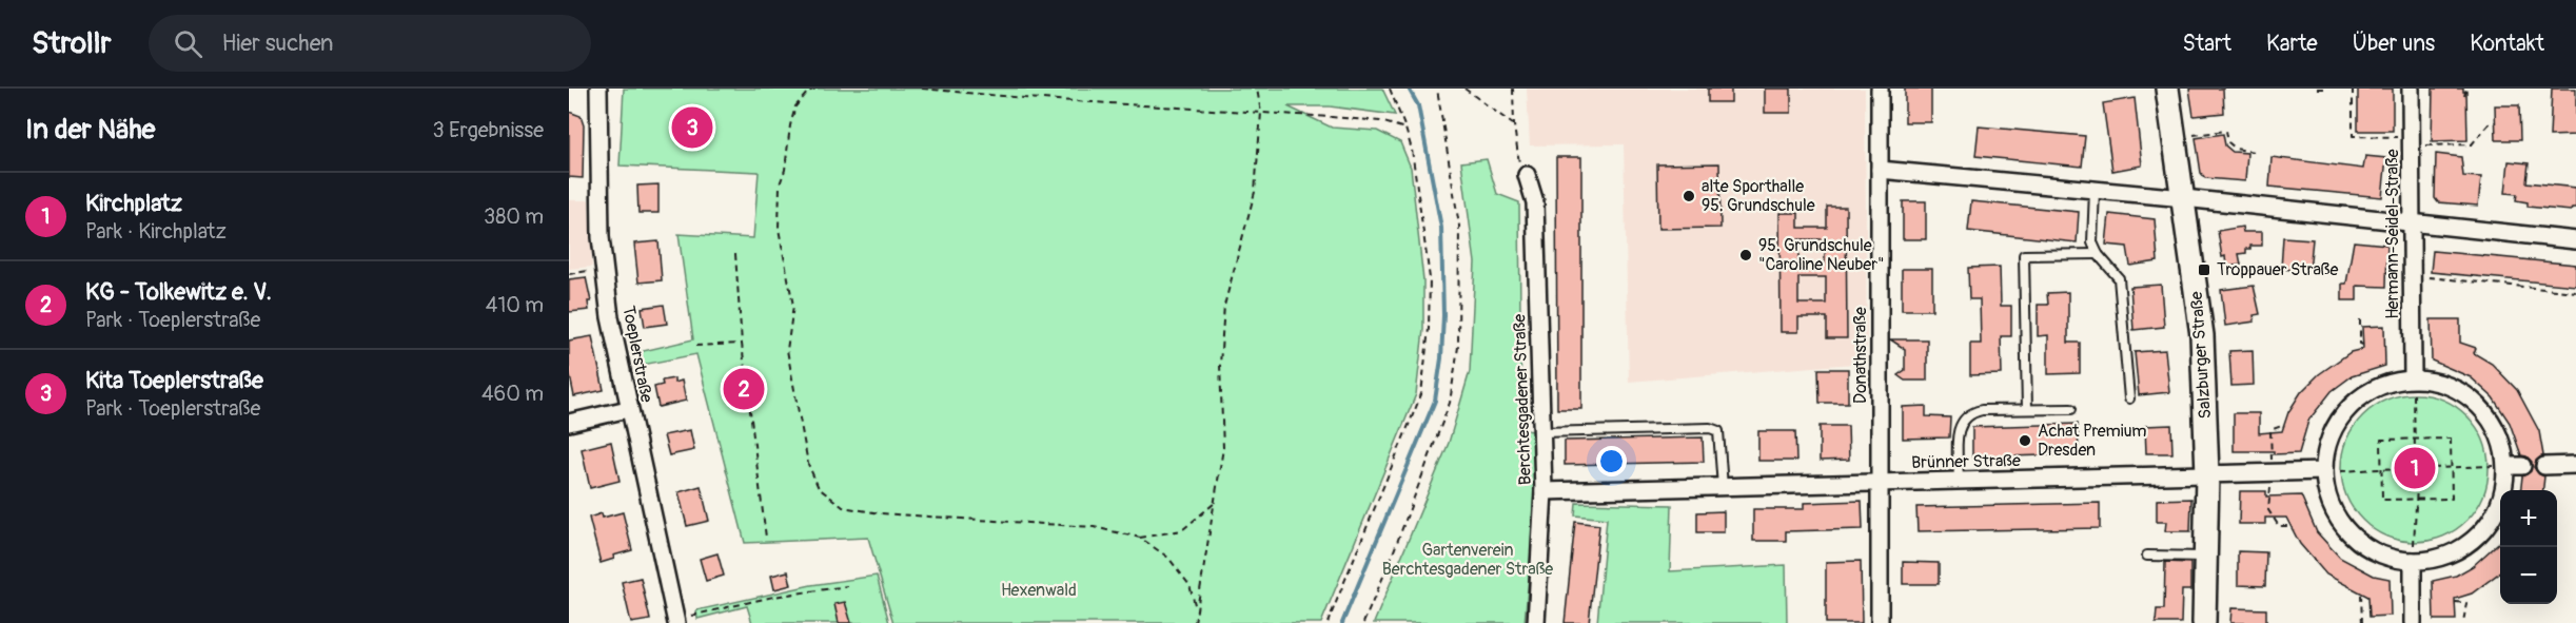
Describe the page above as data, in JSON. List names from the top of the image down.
{
  "streets": {
    "street": [
      "Hermann-Seidel-Straße",
      "Toeplerstraße",
      "Donathstraße",
      "Salzburger Straße",
      "Berchtesgadener Straße",
      "Brünner Straße"
    ]
  },
  "crossings": [
    ["Donathstraße", "Brünner Straße"],
    ["Salzburger Straße", "Brünner Straße"],
    ["Berchtesgadener Straße", "Brünner Straße"]
  ],
  "parks": ["Gartenverein Berchtesgadener Straße", "Hexenwald"],
  "places": {
    "other": ["alte Sporthalle 95. Grundschule", "95. Grundschule \"Caroline Neuber\"", "Achat Premium Dresden"],
    "transit": ["Troppauer Straße"]
  },
  "page": {
    "header": "Strollr",
    "search": "Hier suchen",
    "nav": [
      "Start",
      "Karte",
      "Über uns",
      "Kontakt"
    ],
    "heading": ["In der Nähe", "3 Ergebnisse"],
    "pins": ["3", "2", "1"],
    "list": [
      {
        "mark": "1",
        "name": "Kirchplatz",
        "note": "Park · Kirchplatz",
        "value": "380 m"
      },
      {
        "mark": "2",
        "name": "KG - Tolkewitz e. V.",
        "note": "Park · Toeplerstraße",
        "value": "410 m"
      },
      {
        "mark": "3",
        "name": "Kita Toeplerstraße",
        "note": "Park · Toeplerstraße",
        "value": "460 m"
      }
    ],
    "map_buttons": ["+", "−"]
  }
}
